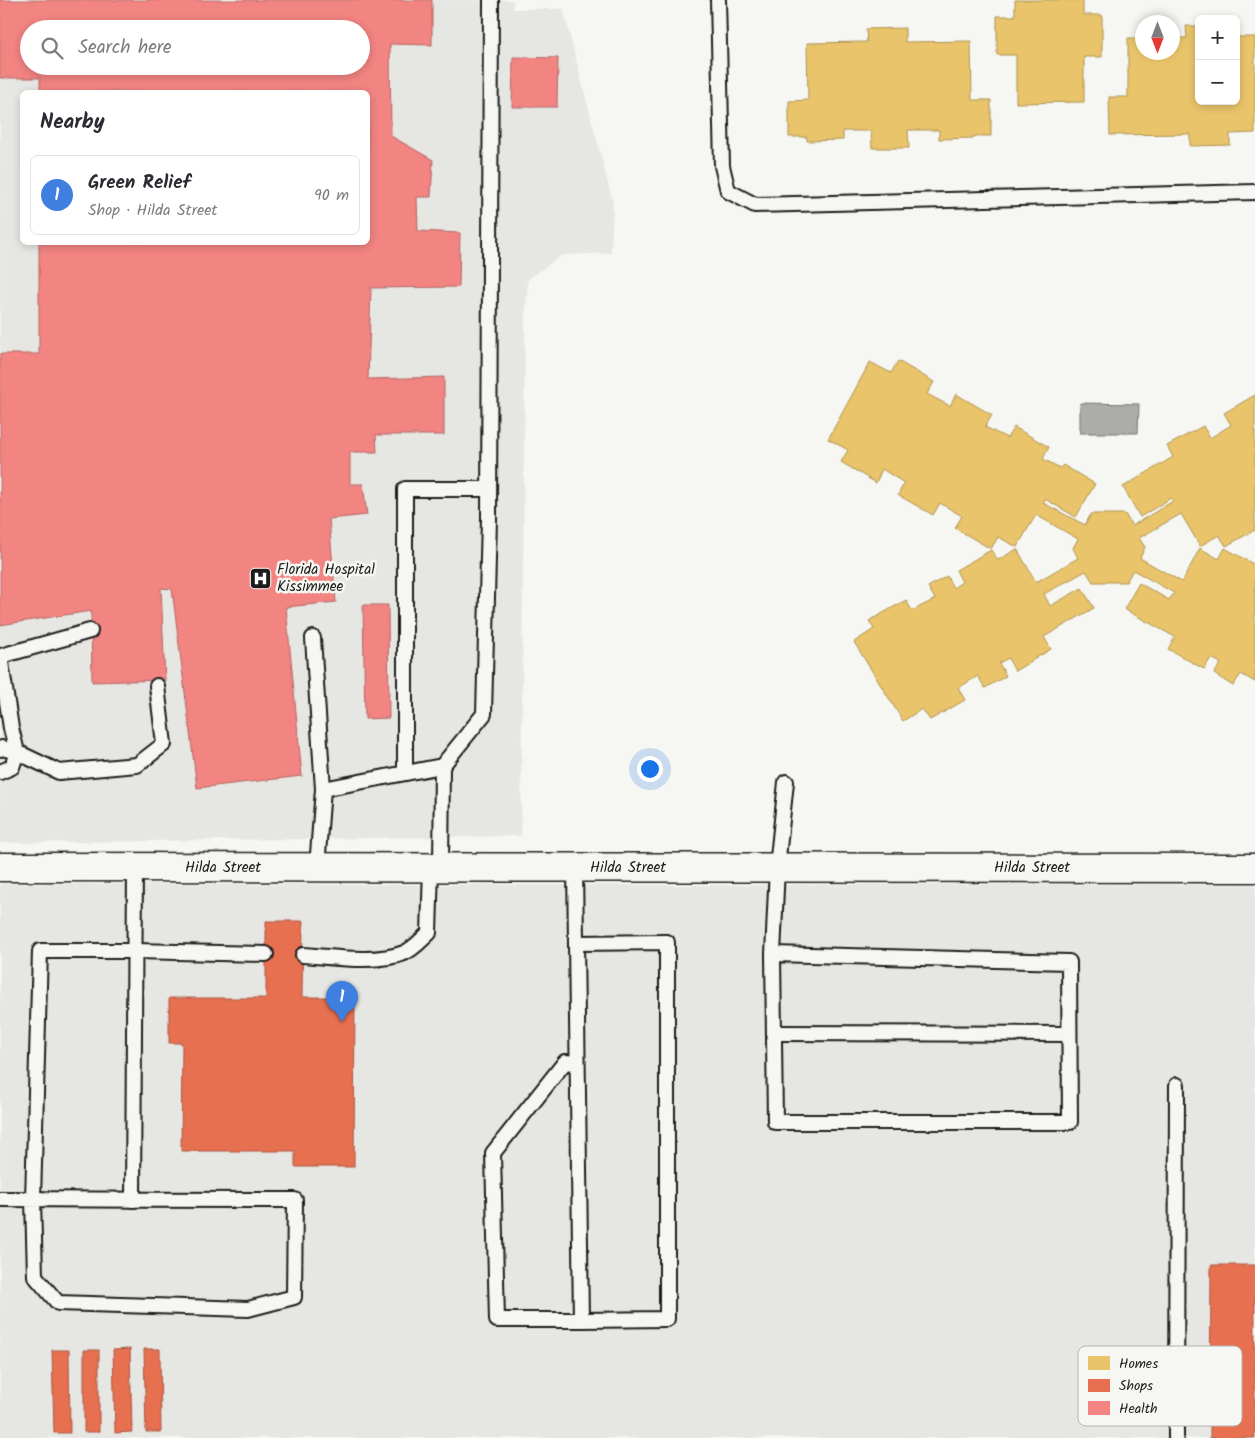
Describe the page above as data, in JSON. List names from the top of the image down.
{
  "streets": {
    "street": ["Hilda Street"]
  },
  "places": {
    "hospital": ["Florida Hospital Kissimmee"]
  },
  "legend": ["Homes", "Shops", "Health"],
  "north": "bottom",
  "page": {
    "map_buttons": ["+", "−"],
    "search": "Search here",
    "heading": "Nearby",
    "list": [
      {
        "mark": "1",
        "name": "Green Relief",
        "note": "Shop · Hilda Street",
        "value": "90 m"
      }
    ],
    "pins": "1"
  }
}
